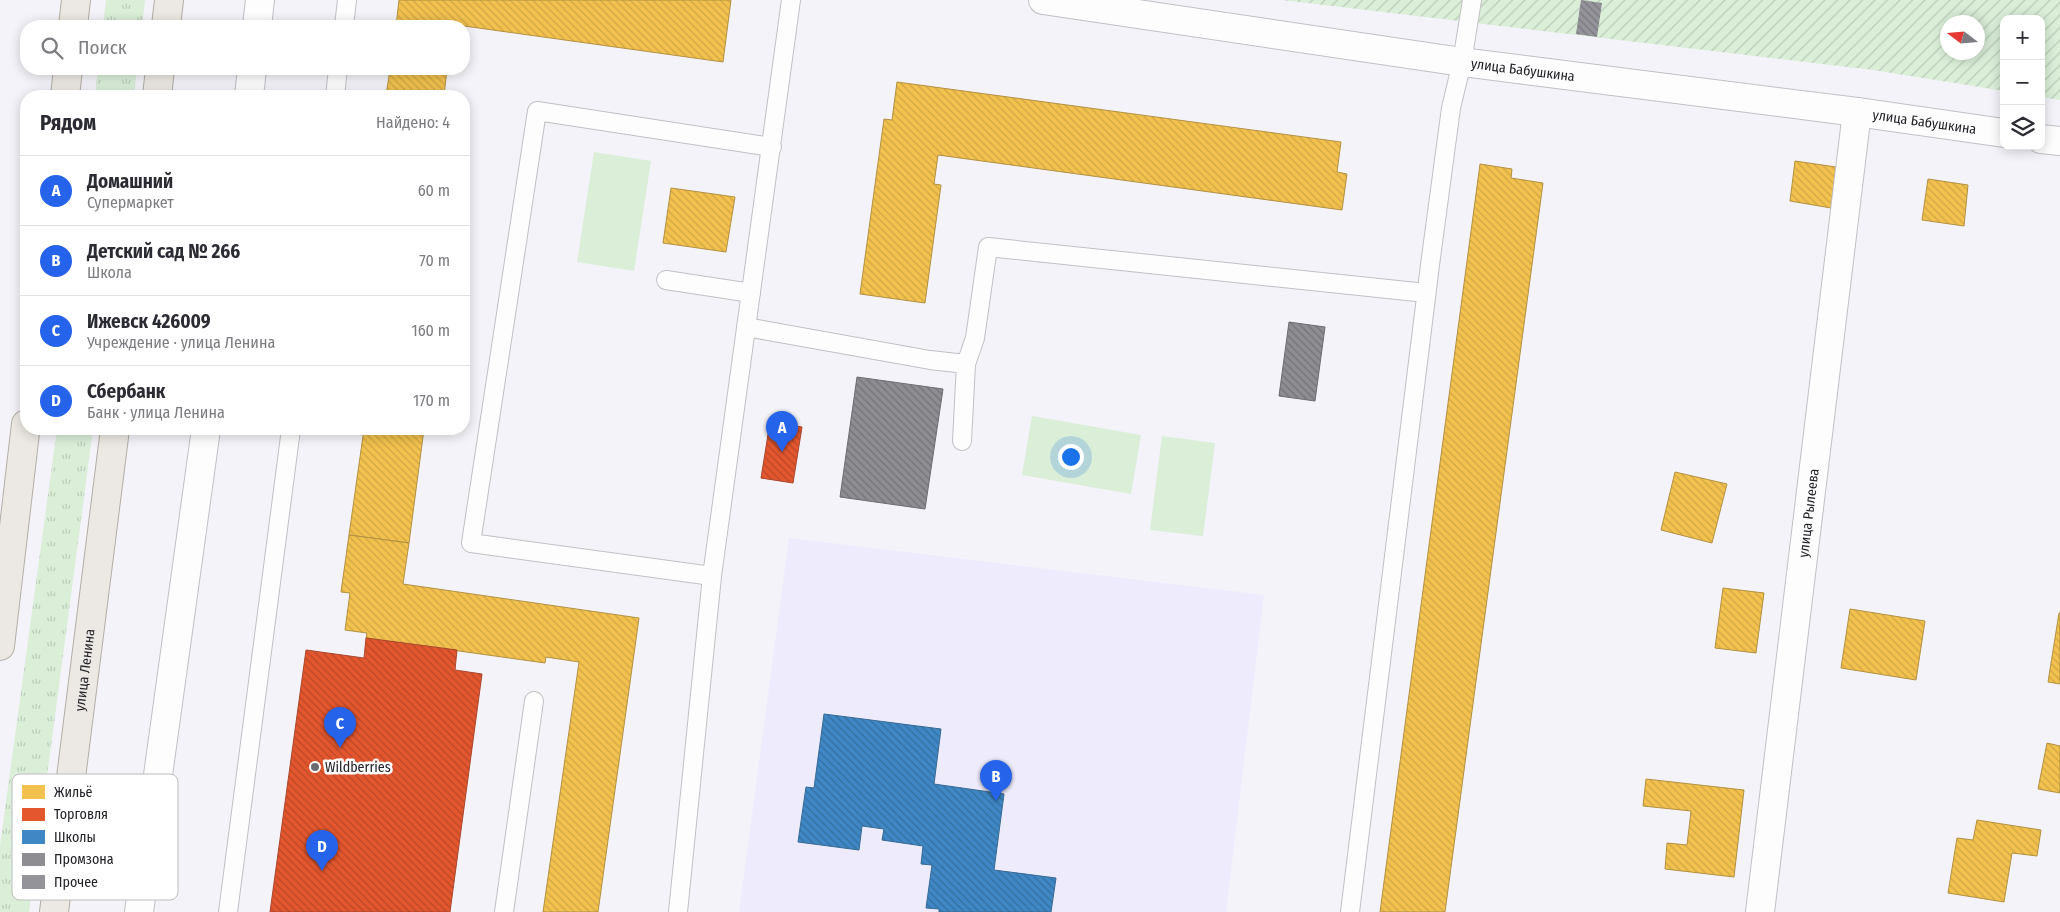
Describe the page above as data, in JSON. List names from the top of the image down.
{
  "streets": {
    "main road": ["улица Ленина"],
    "street": ["улица Бабушкина", "улица Рылеева"]
  },
  "crossings": [
    ["улица Бабушкина", "улица Рылеева"]
  ],
  "places": ["Wildberries"],
  "legend": [
    "Жильё",
    "Торговля",
    "Школы",
    "Промзона",
    "Прочее"
  ],
  "north": "left",
  "page": {
    "map_buttons": ["+", "−"],
    "search": "Поиск",
    "heading": ["Рядом", "Найдено: 4"],
    "list": [
      {
        "mark": "A",
        "name": "Домашний",
        "note": "Супермаркет",
        "value": "60 m"
      },
      {
        "mark": "B",
        "name": "Детский сад № 266",
        "note": "Школа",
        "value": "70 m"
      },
      {
        "mark": "C",
        "name": "Ижевск 426009",
        "note": "Учреждение · улица Ленина",
        "value": "160 m"
      },
      {
        "mark": "D",
        "name": "Сбербанк",
        "note": "Банк · улица Ленина",
        "value": "170 m"
      }
    ],
    "pins": [
      "A",
      "C",
      "B",
      "D"
    ]
  }
}
